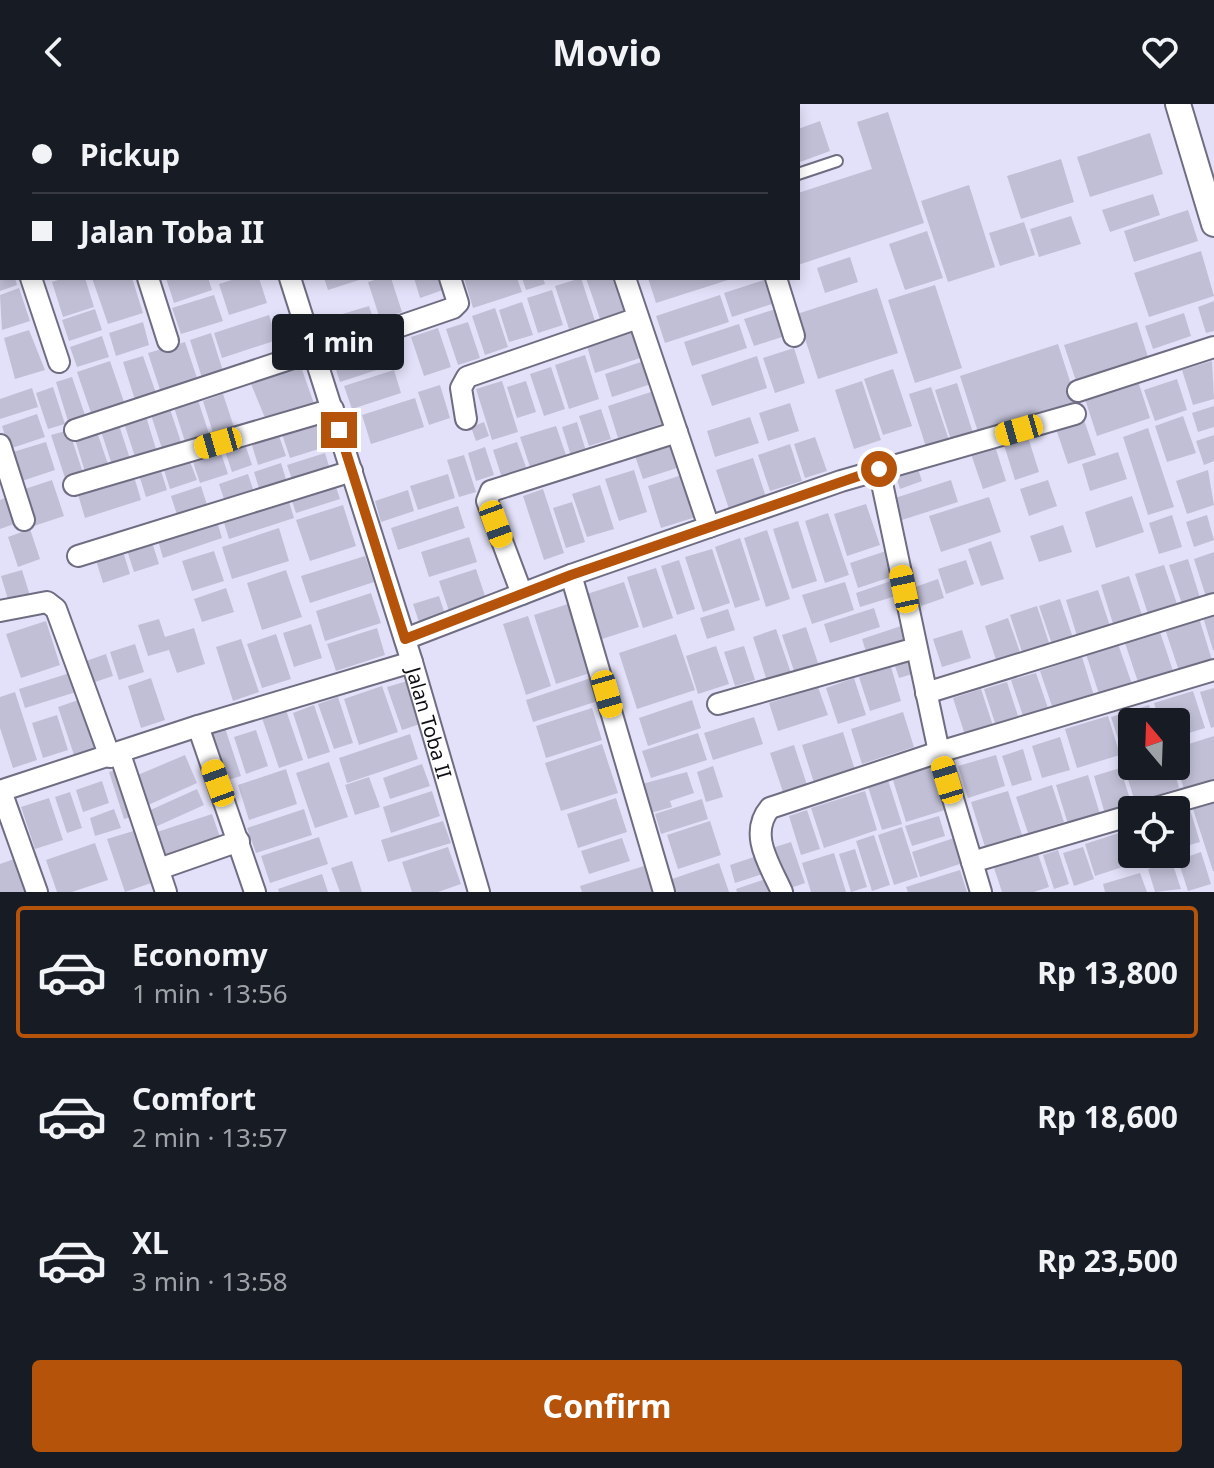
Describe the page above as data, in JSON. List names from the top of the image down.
{
  "streets": {
    "street": ["Jalan Toba II"]
  },
  "north": "top",
  "page": {
    "header": "Movio",
    "banner": ["Pickup", "Jalan Toba II"],
    "bubble": "1 min",
    "list": [
      {
        "name": "Economy",
        "note": "1 min · 13:56",
        "value": "Rp 13,800"
      },
      {
        "name": "Comfort",
        "note": "2 min · 13:57",
        "value": "Rp 18,600"
      },
      {
        "name": "XL",
        "note": "3 min · 13:58",
        "value": "Rp 23,500"
      }
    ],
    "buttons": "Confirm"
  }
}
